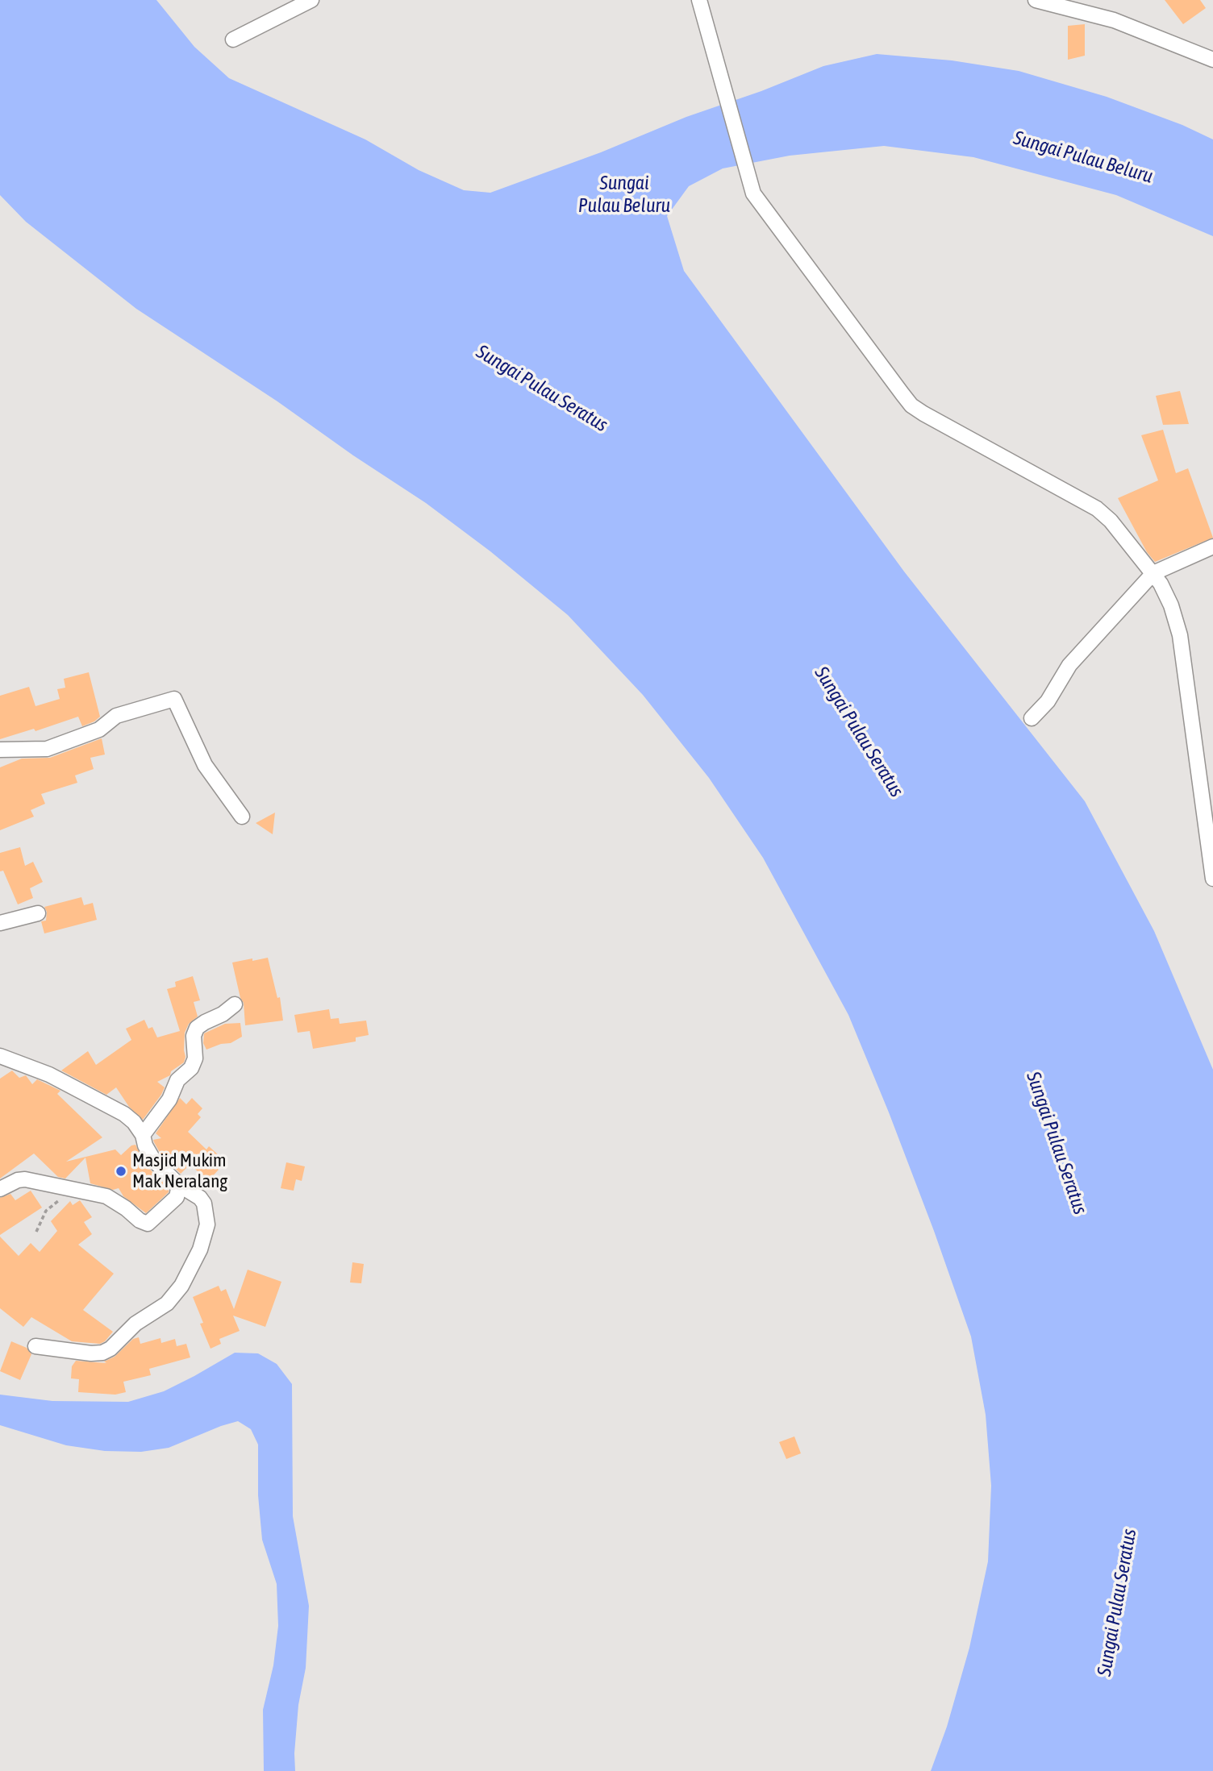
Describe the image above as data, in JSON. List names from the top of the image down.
{
  "water": ["Sungai Pulau Beluru", "Sungai Pulau Seratus"],
  "places": ["Masjid Mukim Mak Neralang"]
}
